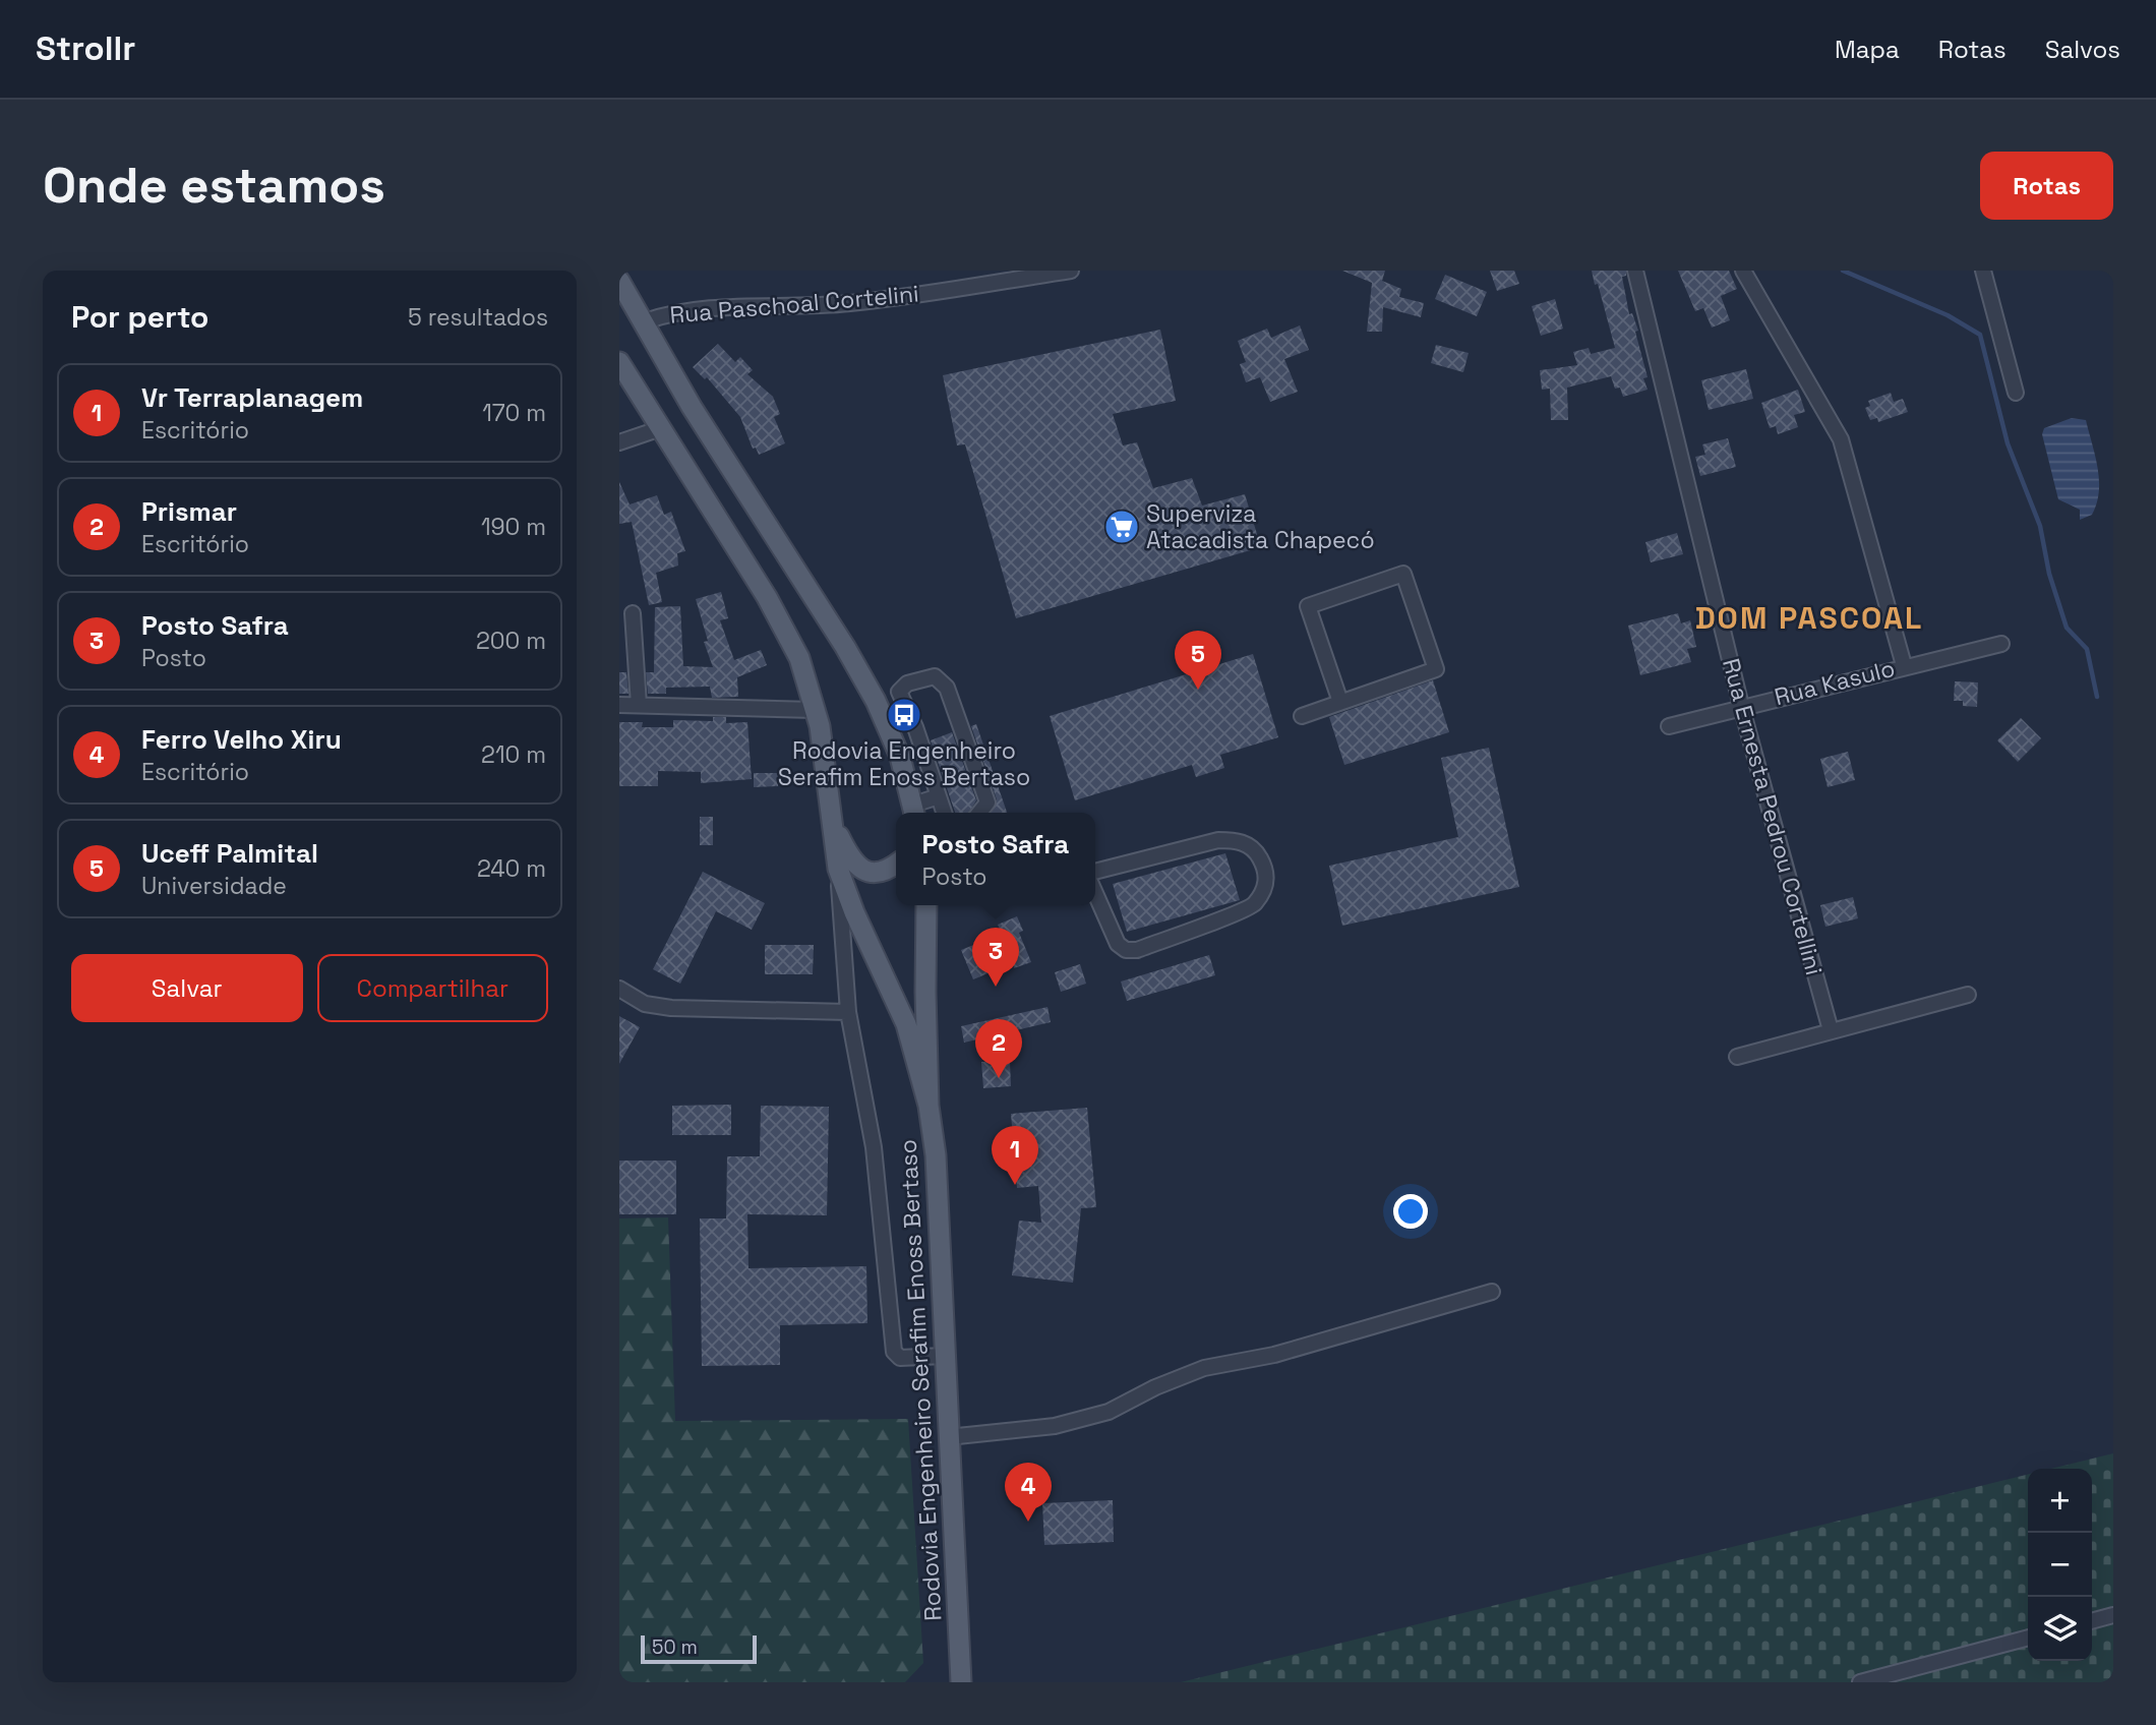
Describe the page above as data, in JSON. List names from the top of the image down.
{
  "streets": {
    "main road": ["Rodovia Engenheiro Serafim Enoss Bertaso"],
    "street": ["Rua Paschoal Cortelini", "Rua Kasulo", "Rua Ernesta Pedrou Cortellini"]
  },
  "crossings": [
    ["Rua Kasulo", "Rua Ernesta Pedrou Cortellini"]
  ],
  "districts": ["DOM PASCOAL"],
  "places": {
    "supermarket": ["Superviza Atacadista Chapecó"],
    "bus stop": ["Rodovia Engenheiro Serafim Enoss Bertaso"]
  },
  "scale_bar": "50 m",
  "page": {
    "header": "Strollr",
    "nav": ["Mapa", "Rotas", "Salvos"],
    "buttons": [
      "Rotas",
      ["Salvar", "Compartilhar"]
    ],
    "title": "Onde estamos",
    "heading": ["Por perto", "5 resultados"],
    "list": [
      {
        "mark": "1",
        "name": "Vr Terraplanagem",
        "note": "Escritório",
        "value": "170 m"
      },
      {
        "mark": "2",
        "name": "Prismar",
        "note": "Escritório",
        "value": "190 m"
      },
      {
        "mark": "3",
        "name": "Posto Safra",
        "note": "Posto",
        "value": "200 m"
      },
      {
        "mark": "4",
        "name": "Ferro Velho Xiru",
        "note": "Escritório",
        "value": "210 m"
      },
      {
        "mark": "5",
        "name": "Uceff Palmital",
        "note": "Universidade",
        "value": "240 m"
      }
    ],
    "pins": [
      "5",
      "3",
      "2",
      "1",
      "4"
    ],
    "popup": ["Posto Safra", "Posto"],
    "map_buttons": ["+", "−"],
    "scale": "50 m"
  }
}
